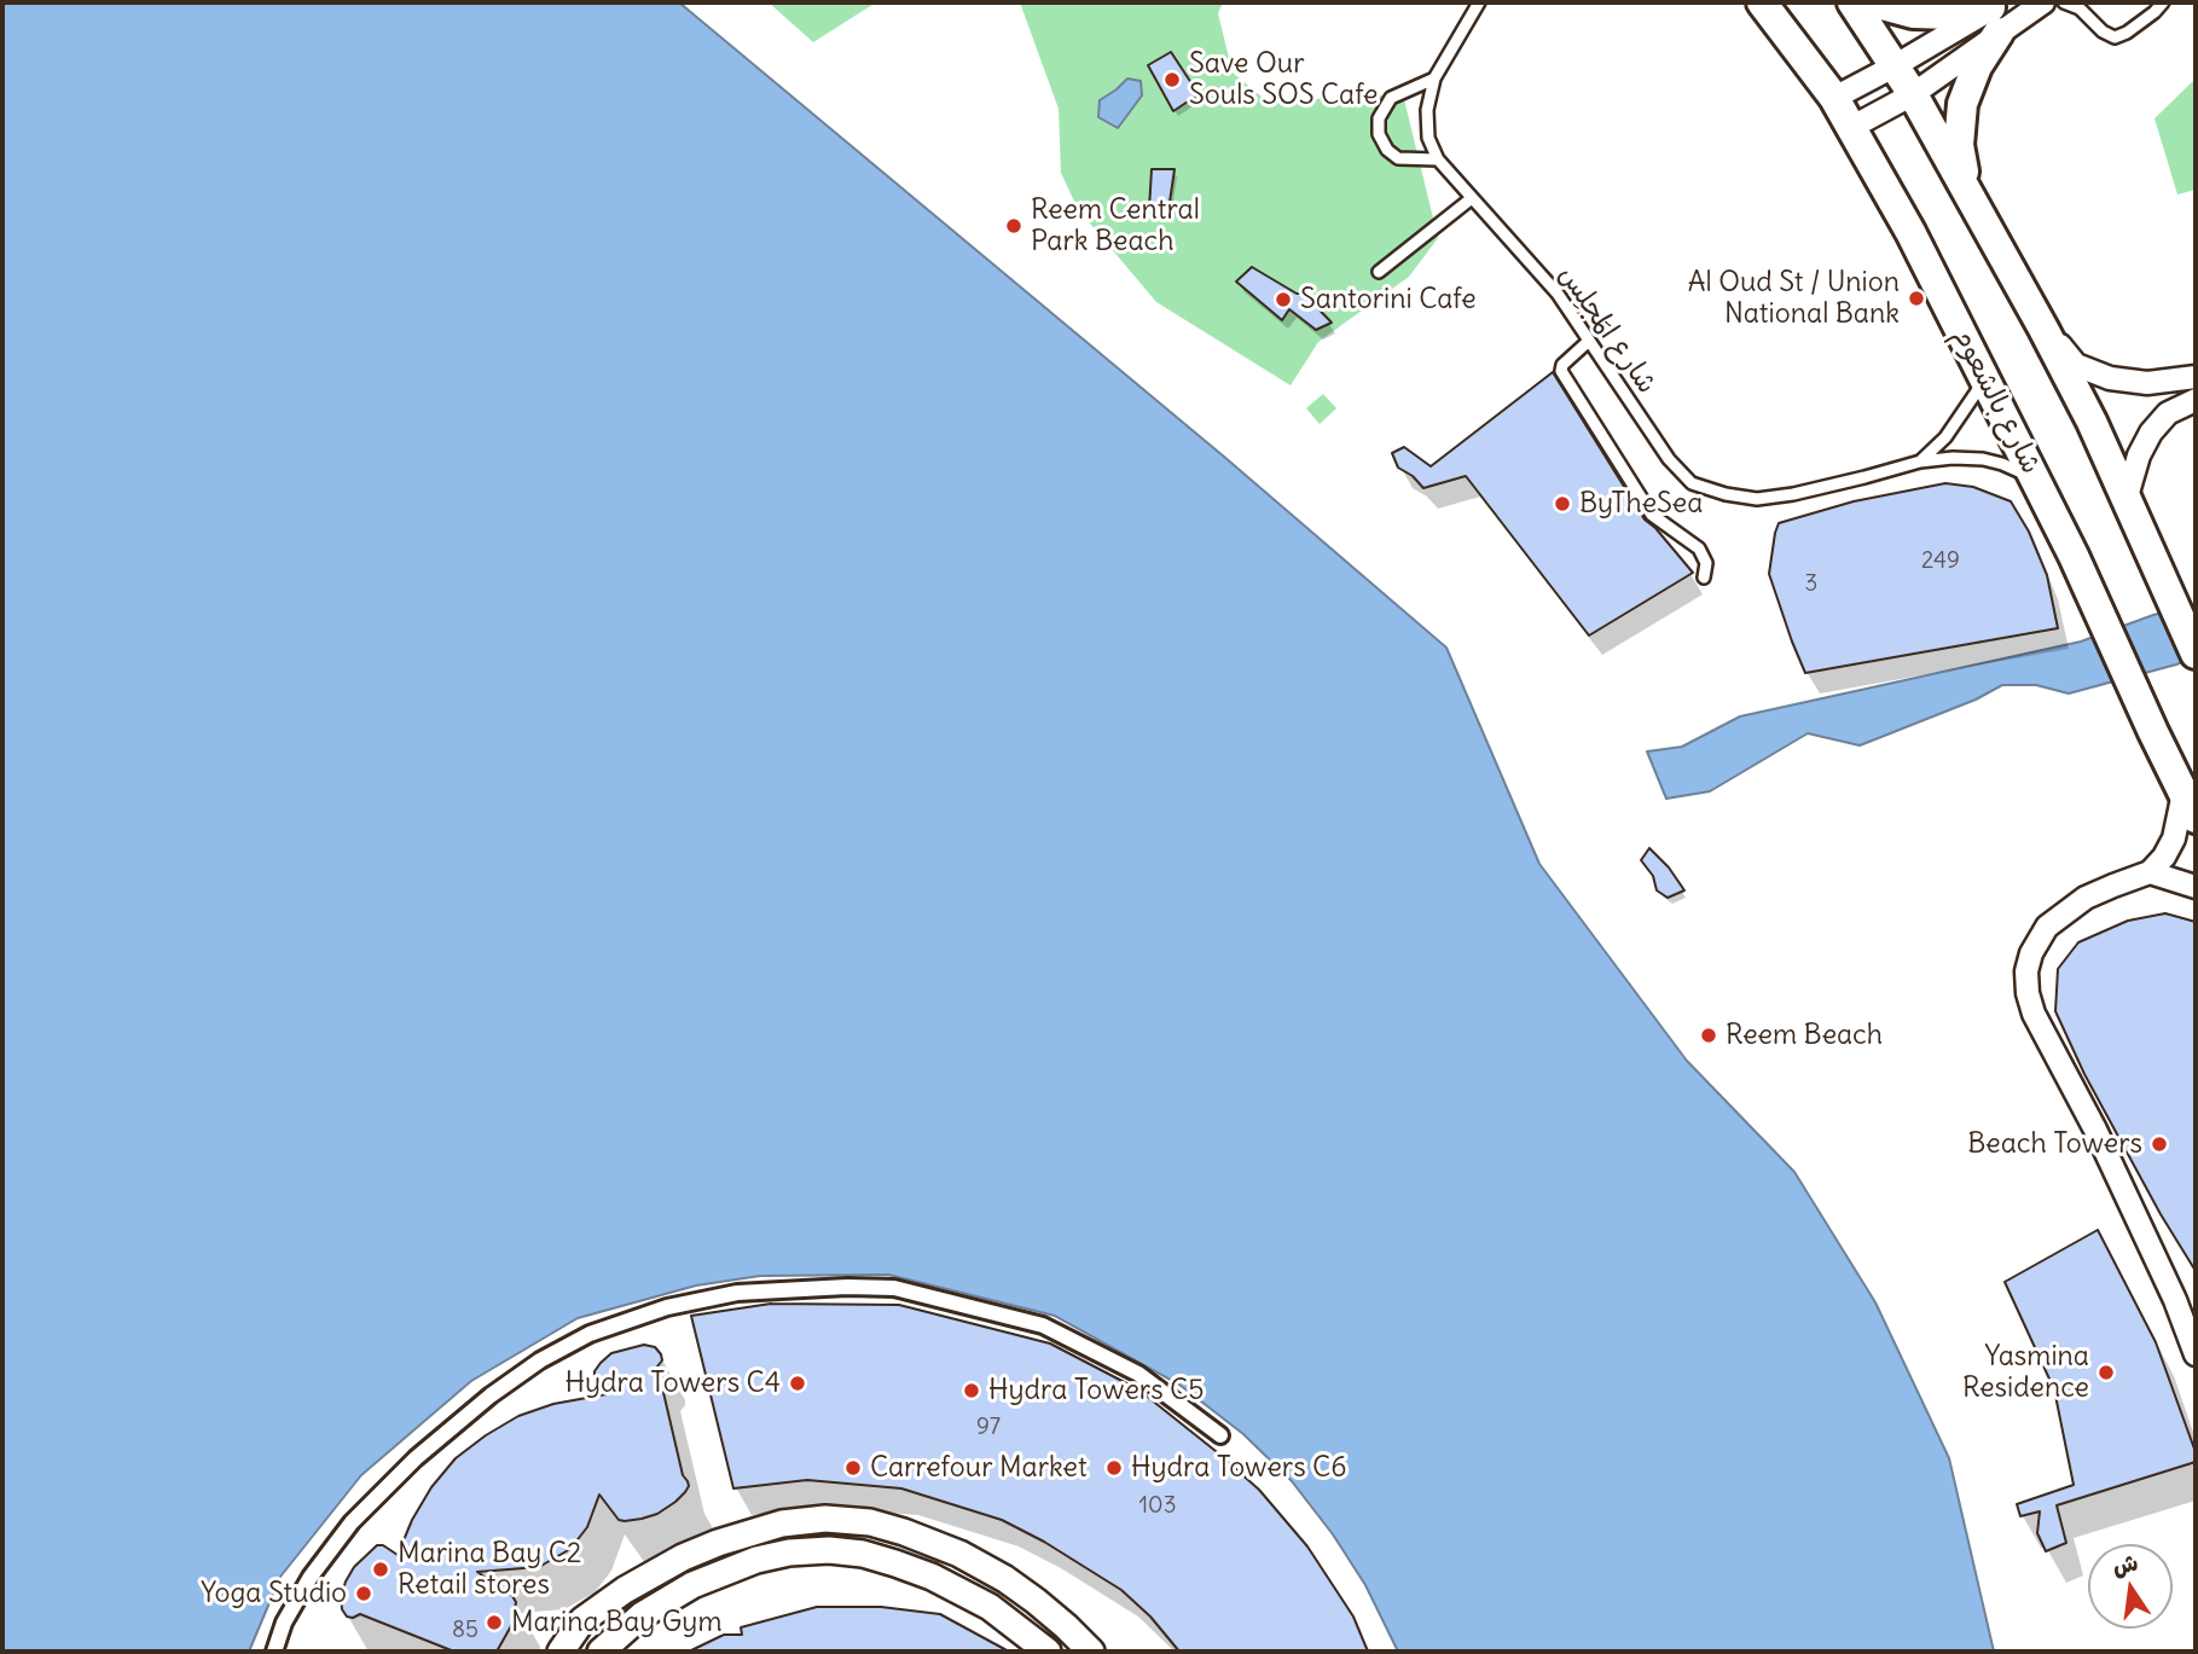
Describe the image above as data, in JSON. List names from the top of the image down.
{
  "streets": {
    "main road": ["شارع بالشعوم"],
    "lane": ["شارع المَجلِس"]
  },
  "crossings": [
    ["شارع المَجلِس", "شارع بالشعوم"]
  ],
  "places": [
    "Save Our Souls SOS Cafe",
    "Reem Central Park Beach",
    "Al Oud St / Union National Bank",
    "Santorini Cafe",
    "ByTheSea",
    "Reem Beach",
    "Beach Towers",
    "Yasmina Residence",
    "Hydra Towers C4",
    "Hydra Towers C5",
    "Carrefour Market",
    "Hydra Towers C6",
    "Marina Bay C2 Retail stores",
    "Yoga Studio",
    "Marina Bay Gym"
  ],
  "house_numbers": [
    "249",
    "3",
    "97",
    "103",
    "85"
  ],
  "north": "top"
}
